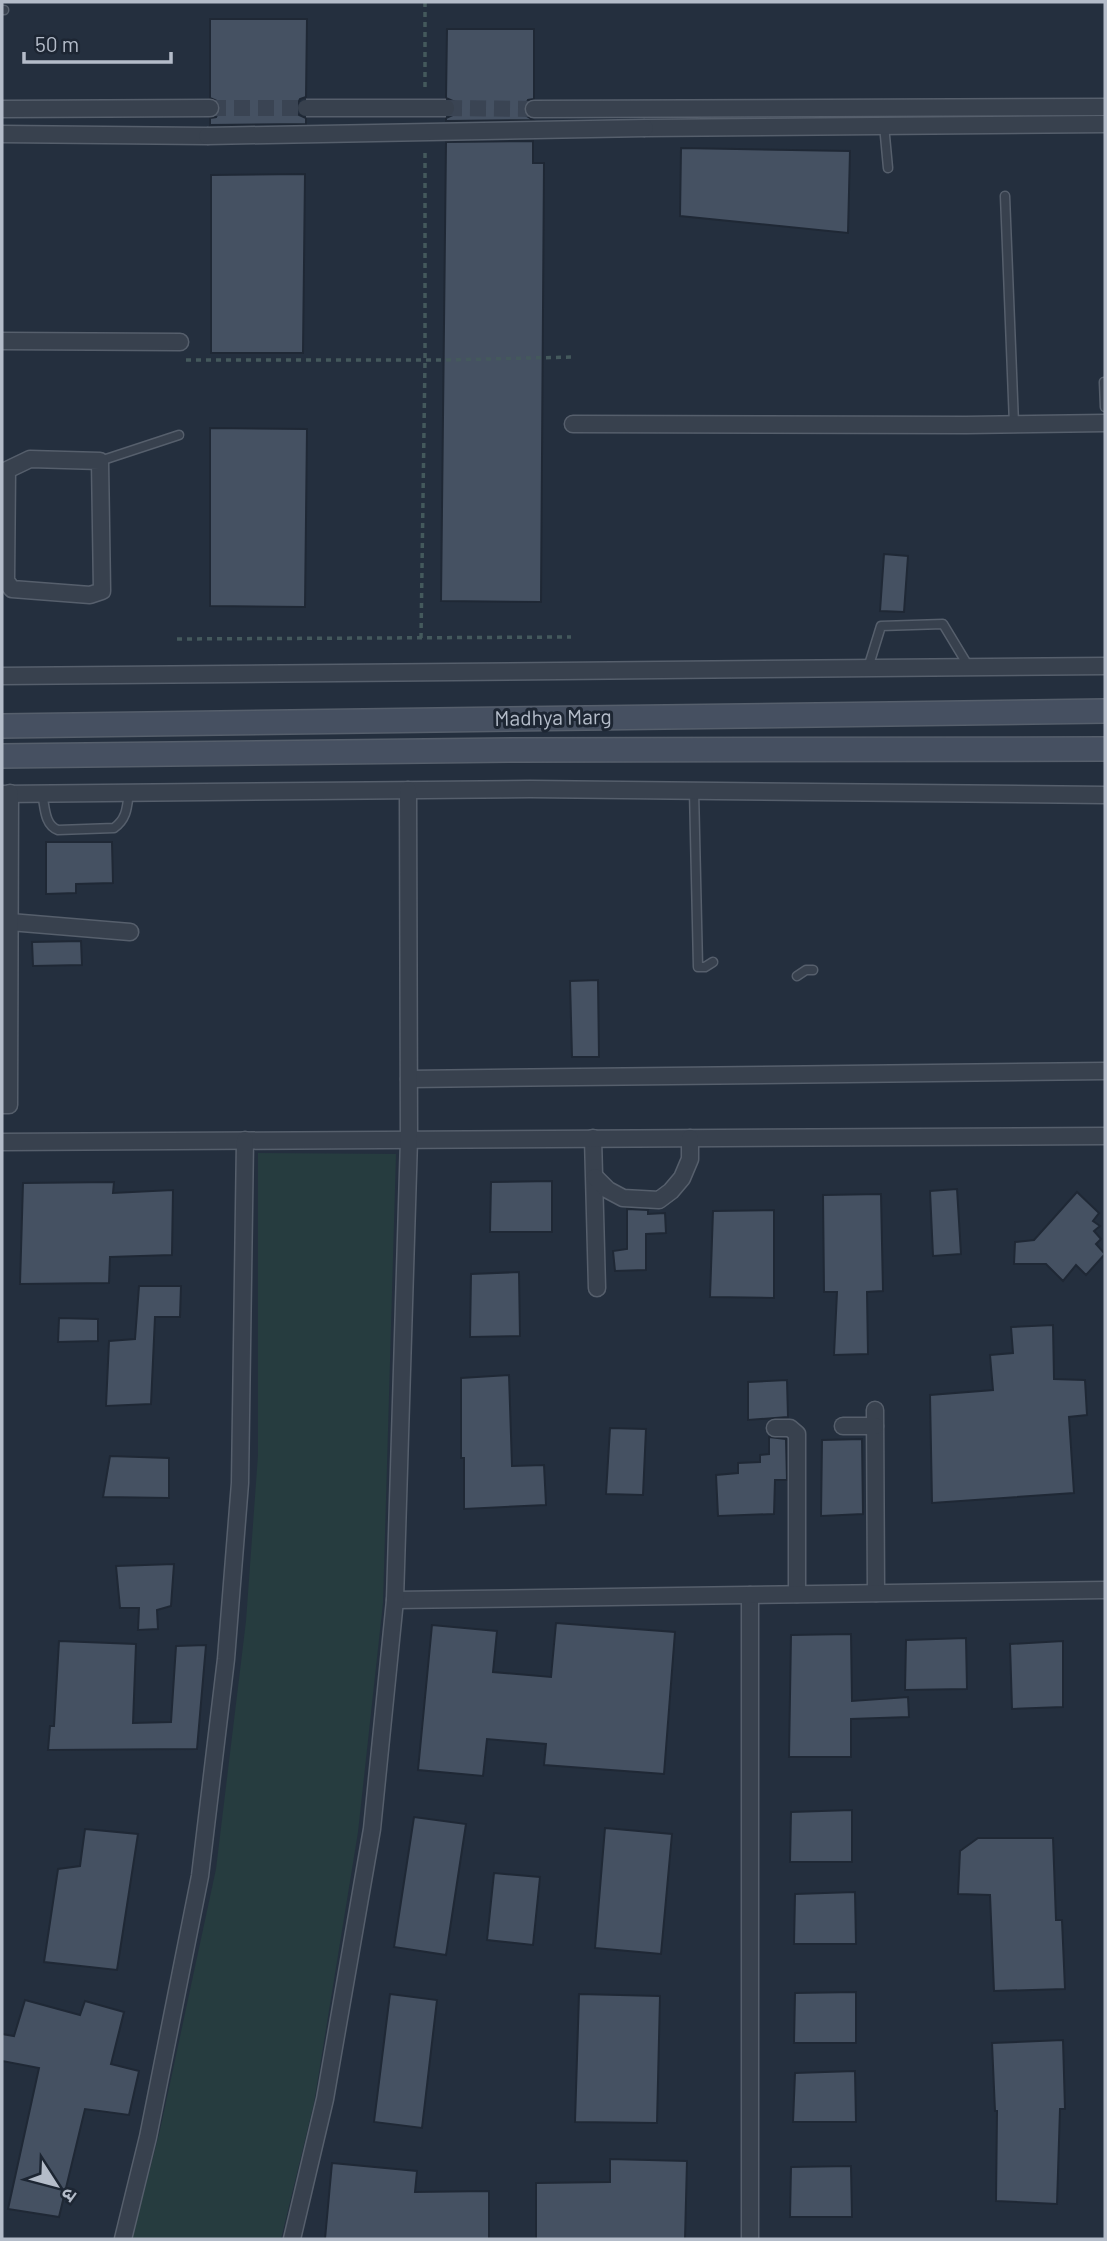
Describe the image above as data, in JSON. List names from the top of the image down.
{
  "streets": {
    "main road": ["Madhya Marg"]
  },
  "scale_bar": "50 m",
  "north": "bottom right"
}
